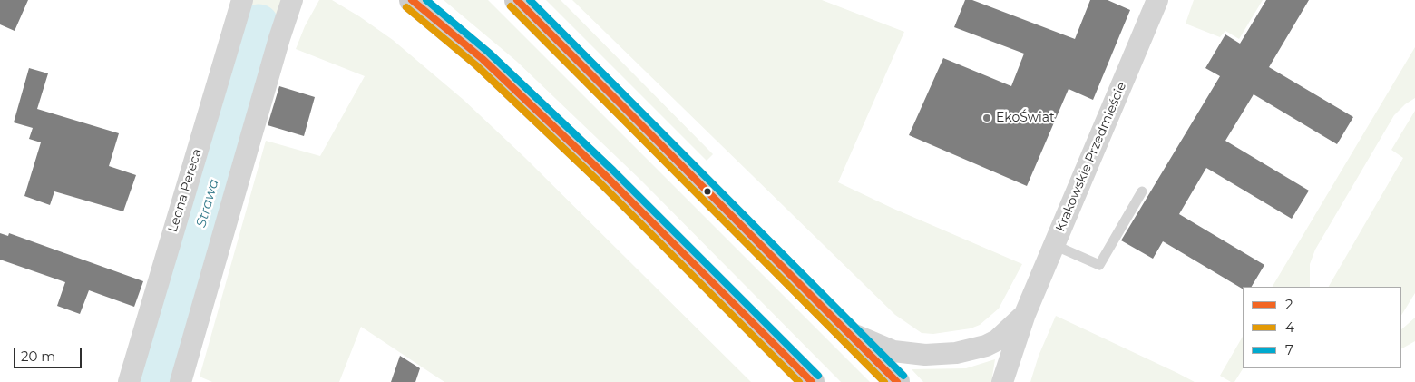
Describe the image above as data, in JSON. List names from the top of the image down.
{
  "streets": {
    "street": ["Krakowskie Przedmieście", "Leona Pereca"]
  },
  "water": ["Strawa"],
  "places": ["EkoŚwiat"],
  "lines": ["transit line 2", "transit line 7", "transit line 4"],
  "legend": ["2", "4", "7"],
  "scale_bar": "20 m"
}
